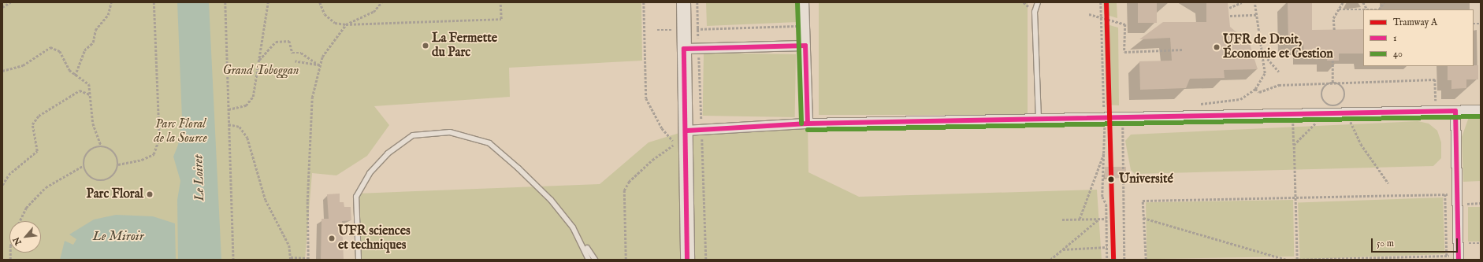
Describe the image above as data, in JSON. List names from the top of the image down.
{
  "water": ["Le Loiret", "Le Miroir"],
  "parks": ["Grand Toboggan", "Parc Floral de la Source"],
  "places": [
    "La Fermette du Parc",
    "UFR de Droit, Économie et Gestion",
    "Université",
    "Parc Floral",
    "UFR sciences et techniques"
  ],
  "lines": ["tram line A", "transit line 40", "transit line 1"],
  "legend": ["Tramway A", "1", "40"],
  "scale_bar": "50 m",
  "north": "bottom left"
}
